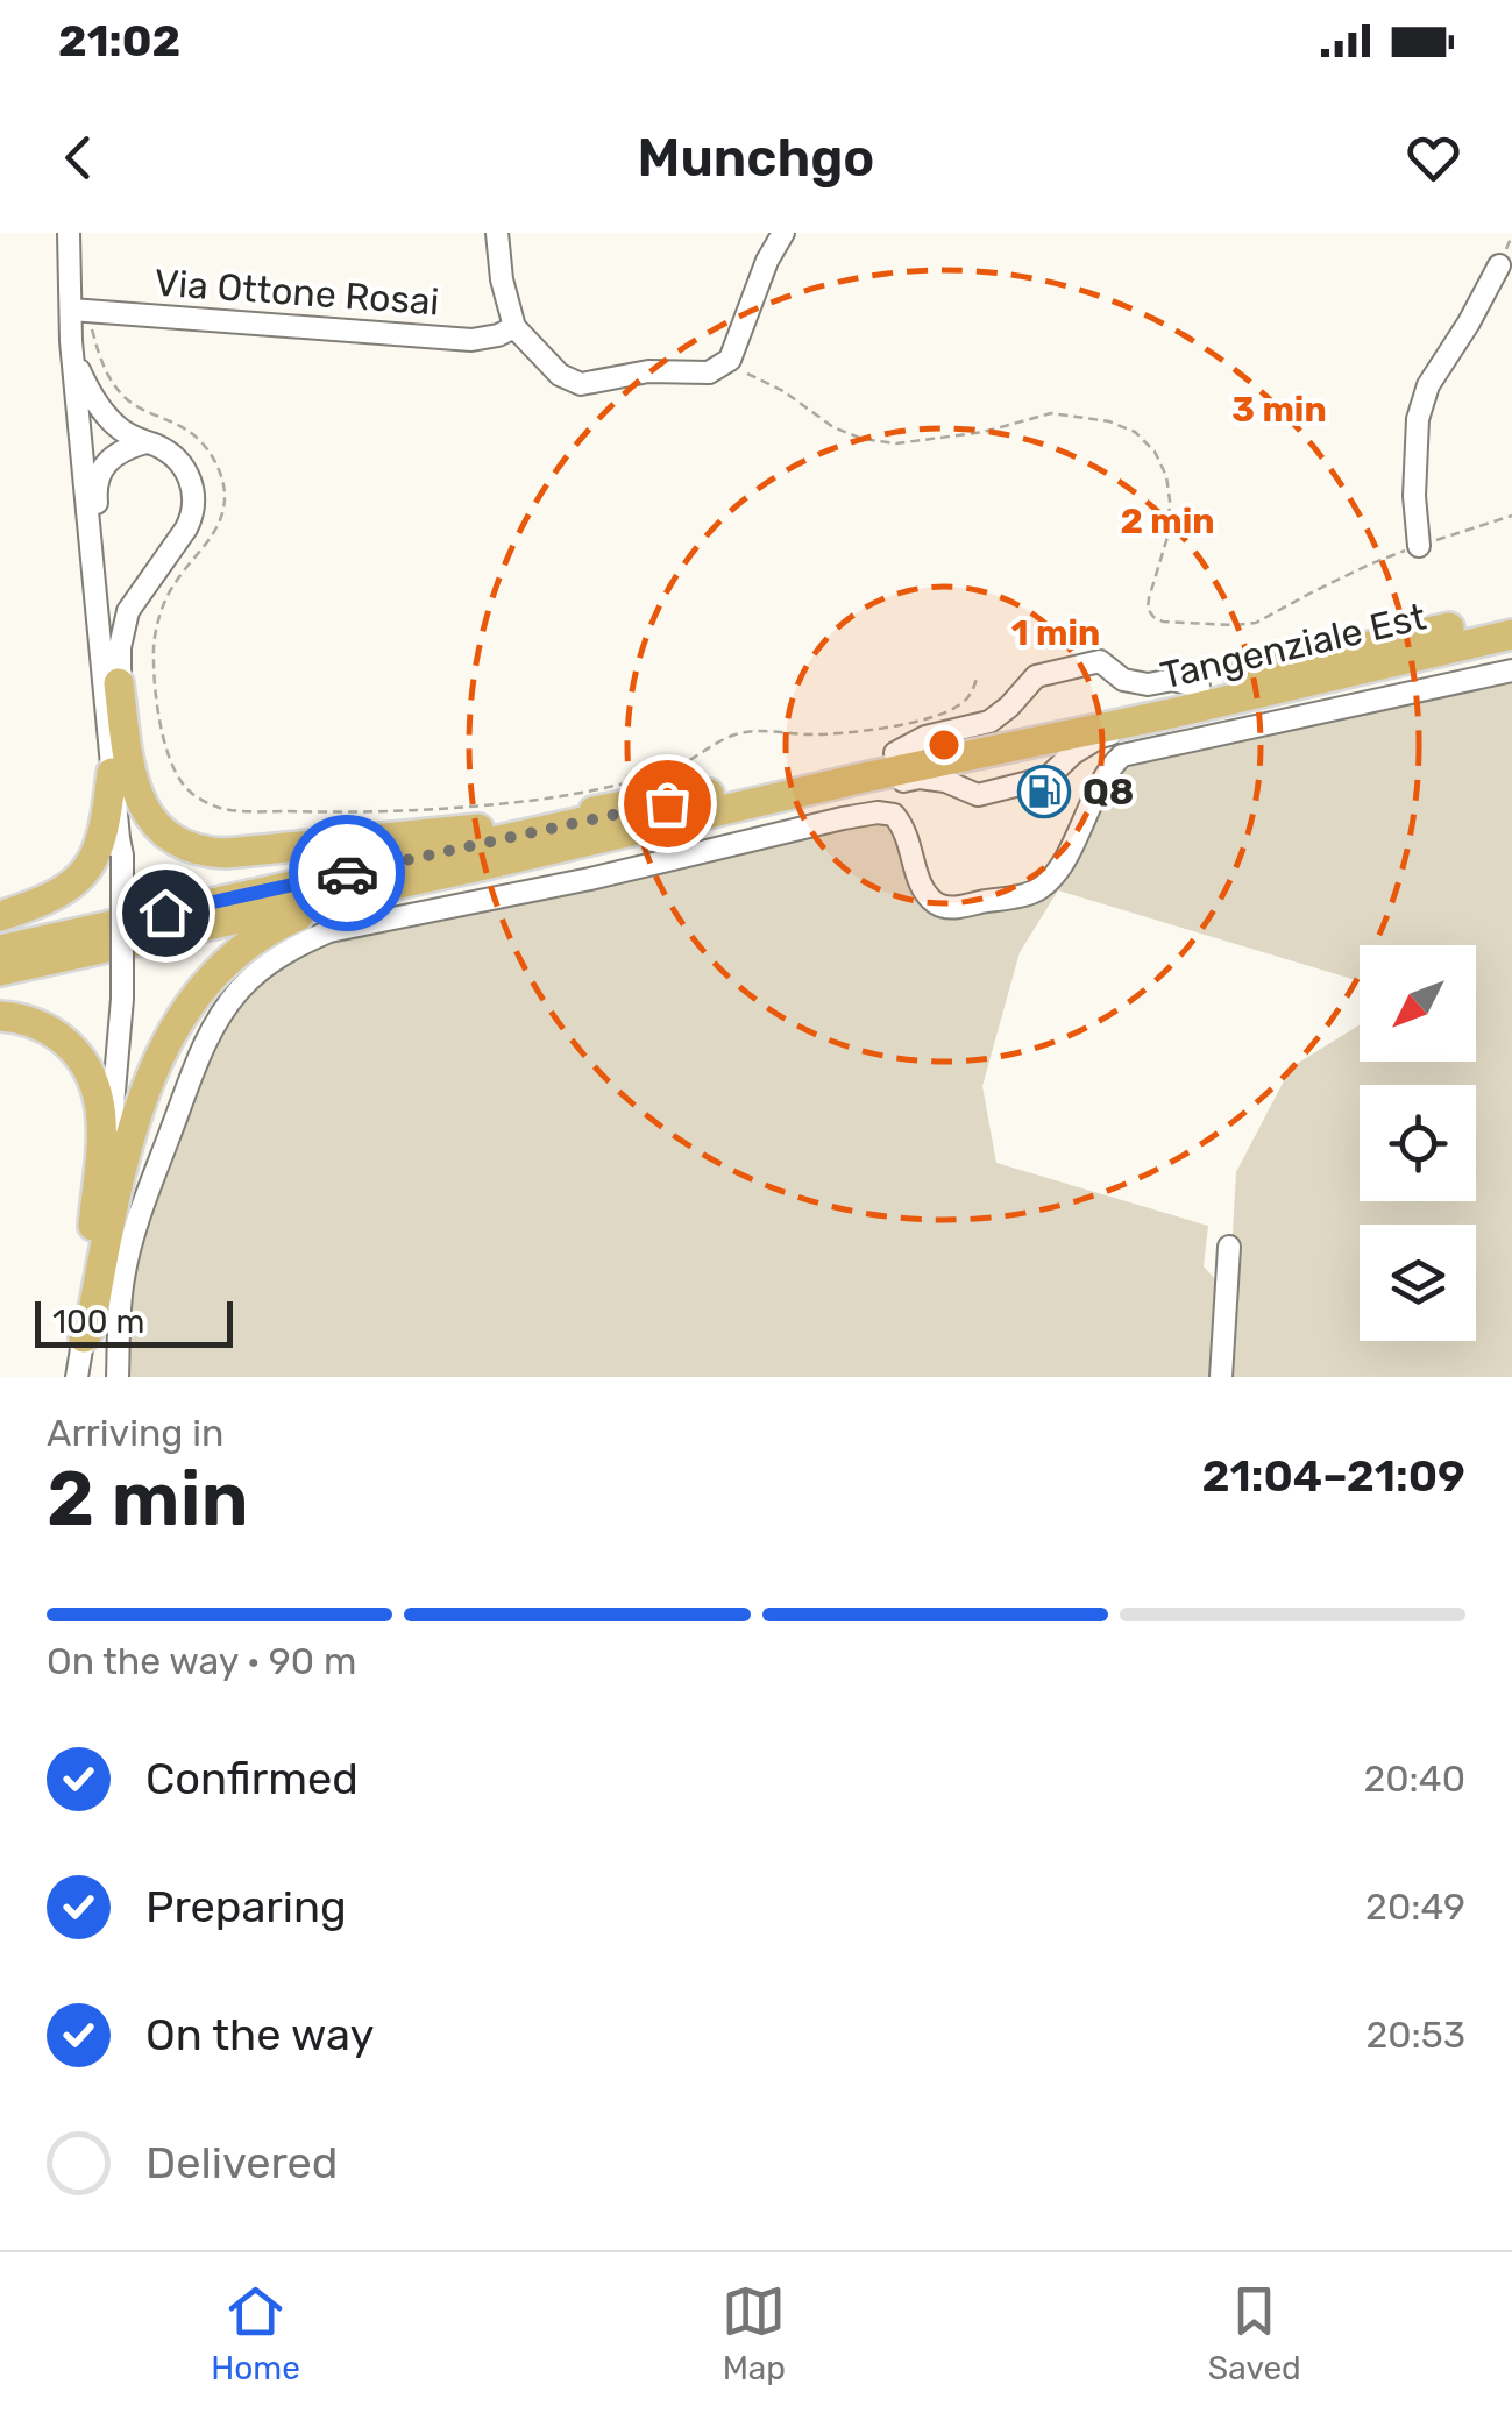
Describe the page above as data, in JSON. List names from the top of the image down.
{
  "streets": {
    "highway": ["Tangenziale Est"],
    "street": ["Via Ottone Rosai"]
  },
  "places": {
    "fuel station": ["Q8"]
  },
  "scale_bar": "100 m",
  "north": "bottom left",
  "page": {
    "status": "21:02",
    "header": "Munchgo",
    "scale": "100 m",
    "heading": ["2 min", "Arriving in", "21:04–21:09"],
    "bar": "On the way · 90 m",
    "list": [
      ["Confirmed", "20:40"],
      ["Preparing", "20:49"],
      ["On the way", "20:53"],
      "Delivered"
    ],
    "tabs": ["Home", "Map", "Saved"]
  },
  "rings": ["3 min", "2 min", "1 min"]
}
